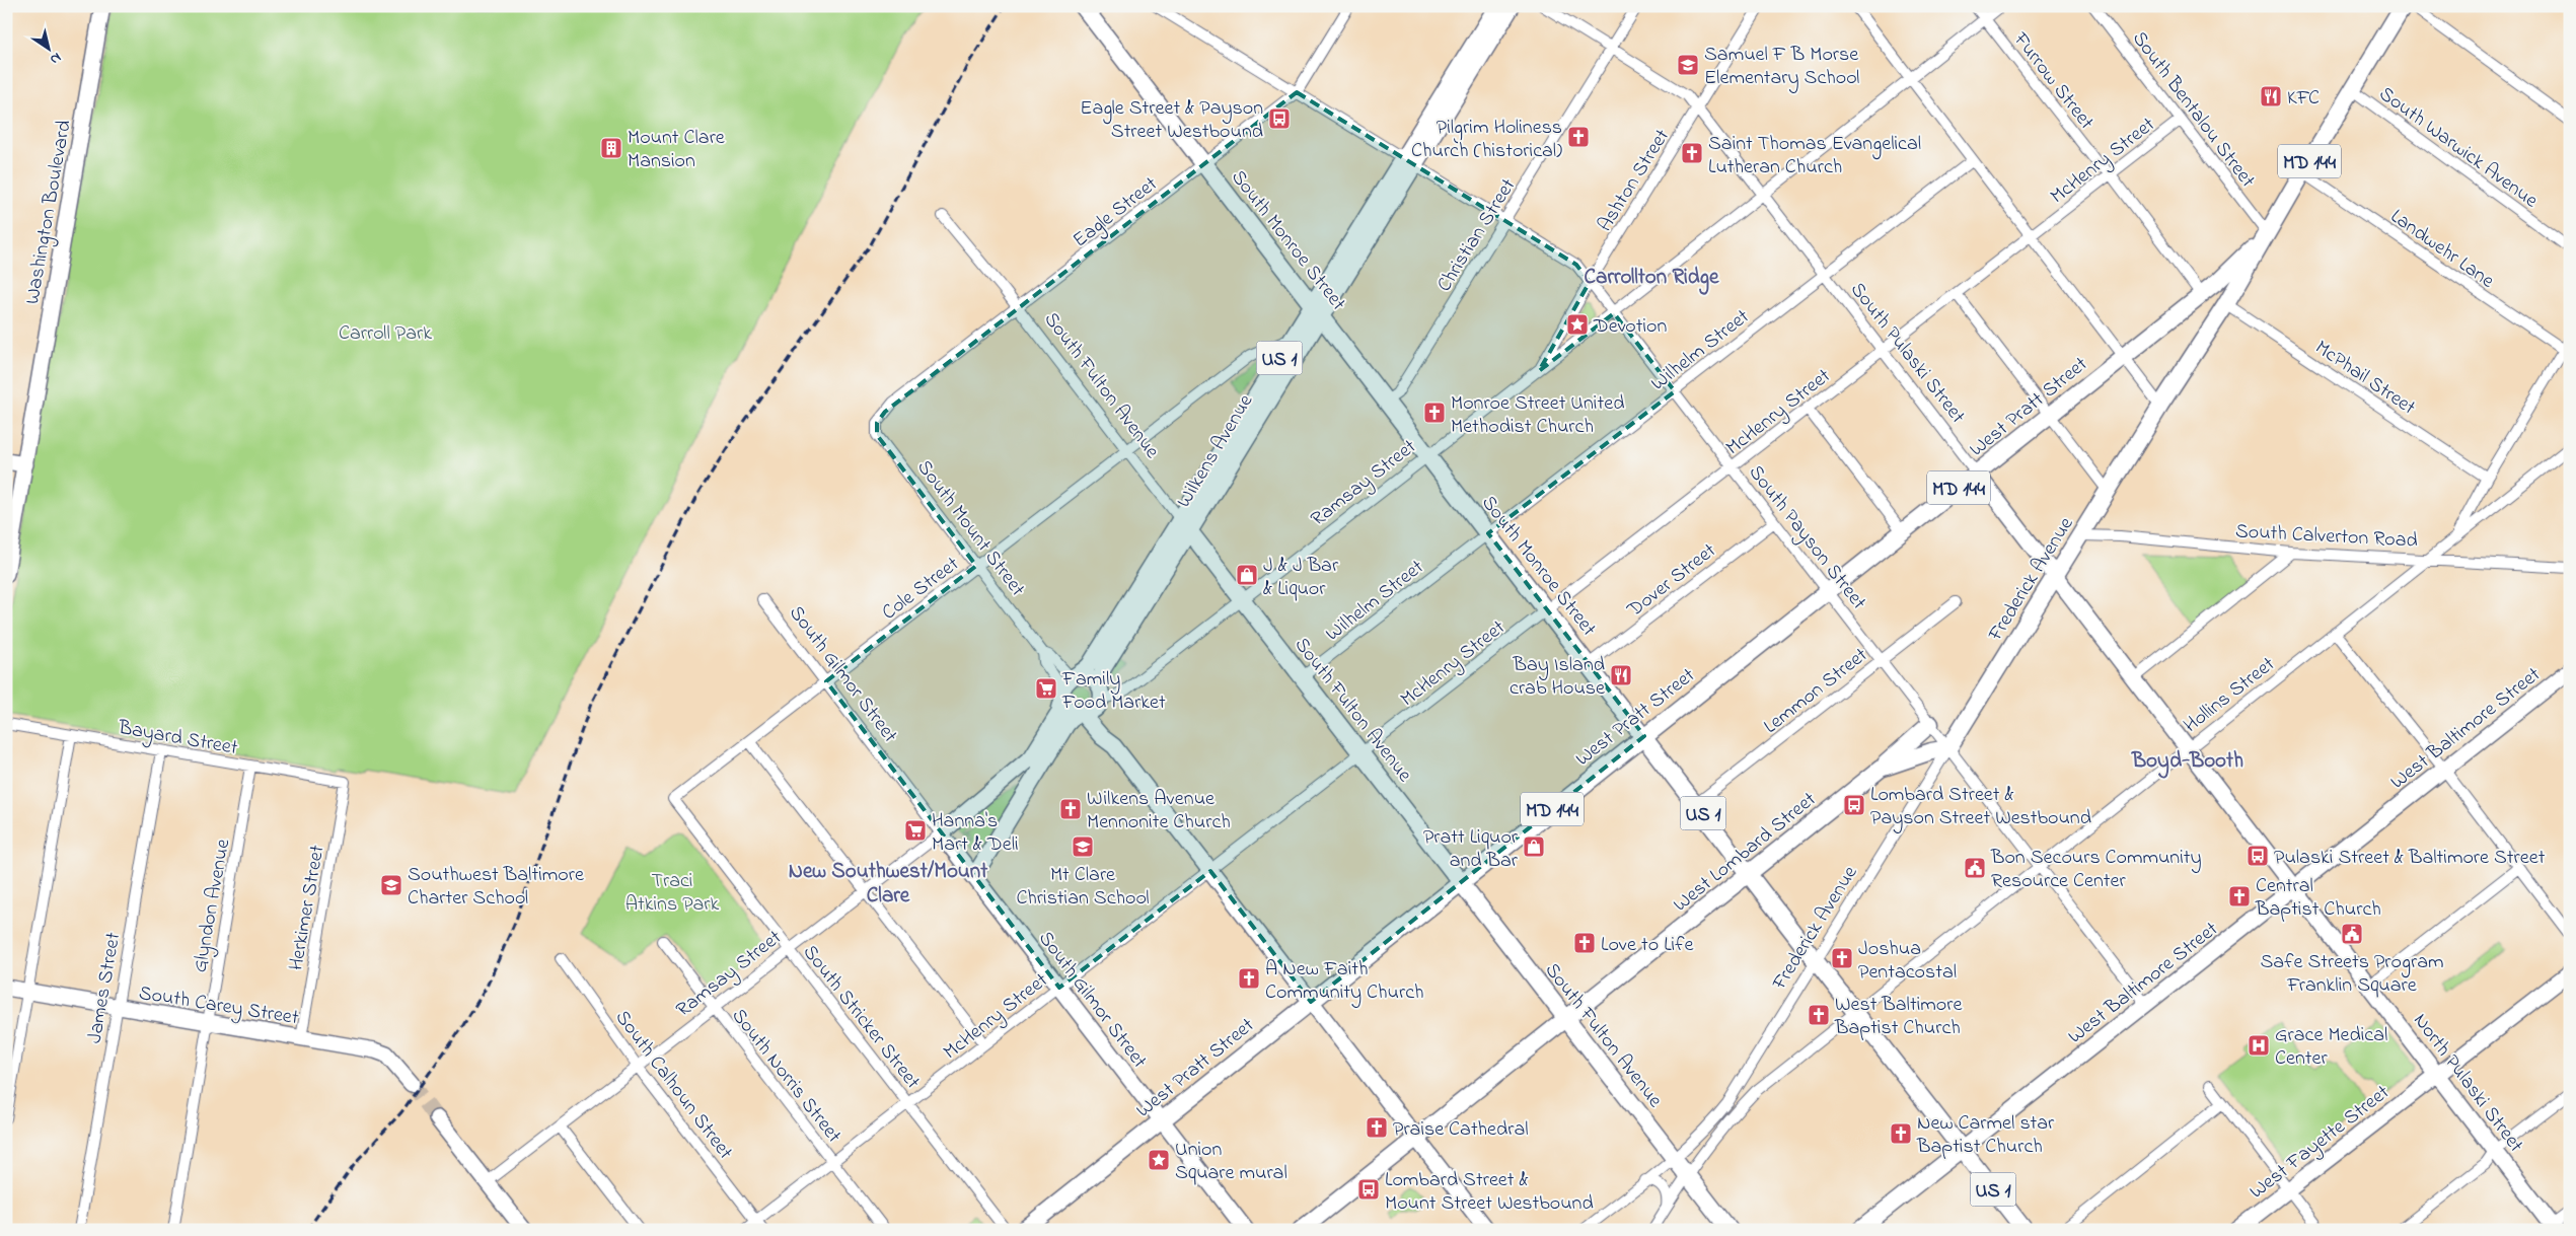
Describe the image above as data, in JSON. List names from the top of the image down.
{
  "streets": {
    "main road": [
      "MD 144",
      "South Monroe Street",
      "US 1",
      "South Fulton Avenue",
      "West Pratt Street",
      "Wilkens Avenue",
      "Frederick Avenue",
      "West Lombard Street"
    ],
    "street": [
      "Furrow Street",
      "South Bentalou Street",
      "South Warwick Avenue",
      "McHenry Street",
      "Ashton Street",
      "Eagle Street",
      "Washington Boulevard",
      "Christian Street",
      "Landwehr Lane",
      "Wilhelm Street",
      "South Pulaski Street",
      "McPhail Street",
      "Ramsay Street",
      "South Mount Street",
      "South Calverton Road",
      "South Payson Street",
      "Dover Street",
      "Cole Street",
      "South Gilmor Street",
      "Lemmon Street",
      "Hollins Street",
      "West Baltimore Street",
      "Bayard Street",
      "Glyndon Avenue",
      "Herkimer Street",
      "James Street",
      "South Carey Street",
      "South Stricker Street",
      "South Norris Street",
      "North Pulaski Street",
      "South Calhoun Street",
      "West Fayette Street"
    ]
  },
  "crossings": [
    ["Furrow Street", "McHenry Street"],
    ["Furrow Street", "West Pratt Street"],
    ["Furrow Street", "Ramsay Street"],
    ["South Bentalou Street", "McHenry Street"],
    ["South Bentalou Street", "West Pratt Street"],
    ["South Bentalou Street", "Frederick Avenue"],
    ["South Warwick Avenue", "Frederick Avenue"],
    ["McHenry Street", "South Monroe Street"],
    ["McHenry Street", "South Pulaski Street"],
    ["McHenry Street", "South Fulton Avenue"],
    ["McHenry Street", "South Payson Street"],
    ["McHenry Street", "South Gilmor Street"],
    ["McHenry Street", "South Stricker Street"],
    ["McHenry Street", "South Norris Street"],
    ["McHenry Street", "South Calhoun Street"],
    ["Ashton Street", "South Pulaski Street"],
    ["Ashton Street", "Ramsay Street"],
    ["Ashton Street", "South Payson Street"],
    ["Eagle Street", "South Monroe Street"],
    ["Eagle Street", "South Fulton Avenue"],
    ["Eagle Street", "South Mount Street"],
    ["Eagle Street", "South Payson Street"],
    ["Christian Street", "South Monroe Street"],
    ["Christian Street", "South Pulaski Street"],
    ["Christian Street", "South Payson Street"],
    ["South Monroe Street", "Wilhelm Street"],
    ["South Monroe Street", "US 1"],
    ["South Monroe Street", "West Pratt Street"],
    ["South Monroe Street", "Wilkens Avenue"],
    ["South Monroe Street", "Ramsay Street"],
    ["South Monroe Street", "Frederick Avenue"],
    ["South Monroe Street", "Dover Street"],
    ["South Monroe Street", "Lemmon Street"],
    ["South Monroe Street", "Hollins Street"],
    ["South Monroe Street", "West Baltimore Street"],
    ["South Monroe Street", "West Lombard Street"],
    ["Landwehr Lane", "Frederick Avenue"],
    ["Wilhelm Street", "South Pulaski Street"],
    ["Wilhelm Street", "South Fulton Avenue"],
    ["Wilhelm Street", "South Payson Street"],
    ["South Pulaski Street", "West Pratt Street"],
    ["South Pulaski Street", "Ramsay Street"],
    ["South Pulaski Street", "Frederick Avenue"],
    ["South Pulaski Street", "Hollins Street"],
    ["South Pulaski Street", "West Baltimore Street"],
    ["South Pulaski Street", "North Pulaski Street"],
    ["US 1", "West Baltimore Street"],
    ["McPhail Street", "Frederick Avenue"],
    ["South Fulton Avenue", "West Pratt Street"],
    ["South Fulton Avenue", "Wilkens Avenue"],
    ["South Fulton Avenue", "Ramsay Street"],
    ["South Fulton Avenue", "Frederick Avenue"],
    ["South Fulton Avenue", "Cole Street"],
    ["South Fulton Avenue", "Hollins Street"],
    ["South Fulton Avenue", "West Lombard Street"],
    ["West Pratt Street", "South Payson Street"],
    ["West Pratt Street", "Frederick Avenue"],
    ["West Pratt Street", "South Gilmor Street"],
    ["Wilkens Avenue", "Ramsay Street"],
    ["Wilkens Avenue", "South Mount Street"],
    ["Wilkens Avenue", "South Payson Street"],
    ["Wilkens Avenue", "Cole Street"],
    ["Ramsay Street", "South Mount Street"],
    ["Ramsay Street", "South Payson Street"],
    ["Ramsay Street", "South Gilmor Street"],
    ["Ramsay Street", "South Stricker Street"],
    ["Ramsay Street", "South Norris Street"],
    ["Ramsay Street", "South Calhoun Street"],
    ["South Mount Street", "Cole Street"],
    ["South Calverton Road", "Frederick Avenue"],
    ["South Calverton Road", "Hollins Street"],
    ["South Payson Street", "Frederick Avenue"],
    ["South Payson Street", "Dover Street"],
    ["South Payson Street", "Lemmon Street"],
    ["South Payson Street", "Hollins Street"],
    ["South Payson Street", "West Baltimore Street"],
    ["South Payson Street", "West Lombard Street"],
    ["Frederick Avenue", "West Lombard Street"],
    ["Cole Street", "South Gilmor Street"],
    ["Cole Street", "South Stricker Street"],
    ["West Baltimore Street", "North Pulaski Street"],
    ["Bayard Street", "Glyndon Avenue"],
    ["Bayard Street", "Herkimer Street"],
    ["Bayard Street", "James Street"],
    ["Glyndon Avenue", "South Carey Street"],
    ["Herkimer Street", "South Carey Street"],
    ["James Street", "South Carey Street"],
    ["North Pulaski Street", "West Fayette Street"]
  ],
  "districts": ["Carrollton Ridge", "Boyd-Booth", "New Southwest/Mount Clare"],
  "parks": ["Carroll Park", "Traci Atkins Park"],
  "places": {
    "school or university": ["Samuel F B Morse Elementary School", "Mt Clare Christian School", "Southwest Baltimore Charter School"],
    "restaurant": ["KFC", "Bay Island crab House"],
    "bus stop": [
      "Eagle Street & Payson Street Westbound",
      "Lombard Street & Payson Street Westbound",
      "Pulaski Street & Baltimore Street",
      "Lombard Street & Mount Street Westbound"
    ],
    "church": [
      "Pilgrim Holiness Church (historical)",
      "Saint Thomas Evangelical Lutheran Church",
      "Monroe Street United Methodist Church",
      "Wilkens Avenue Mennonite Church",
      "Central Baptist Church",
      "Love to Life",
      "Joshua Pentacostal",
      "A New Faith Community Church",
      "West Baltimore Baptist Church",
      "Praise Cathedral",
      "New Carmel star Baptist Church"
    ],
    "building": ["Mount Clare Mansion"],
    "place": ["Devotion", "Union Square mural"],
    "shop": ["J & J Bar & Liquor", "Pratt Liquor and Bar"],
    "supermarket": ["Family Food Market", "Hanna's Mart & Deli"],
    "public building": ["Bon Secours Community Resource Center", "Safe Streets Program Franklin Square"],
    "hospital": ["Grace Medical Center"]
  },
  "north": "bottom right"
}
